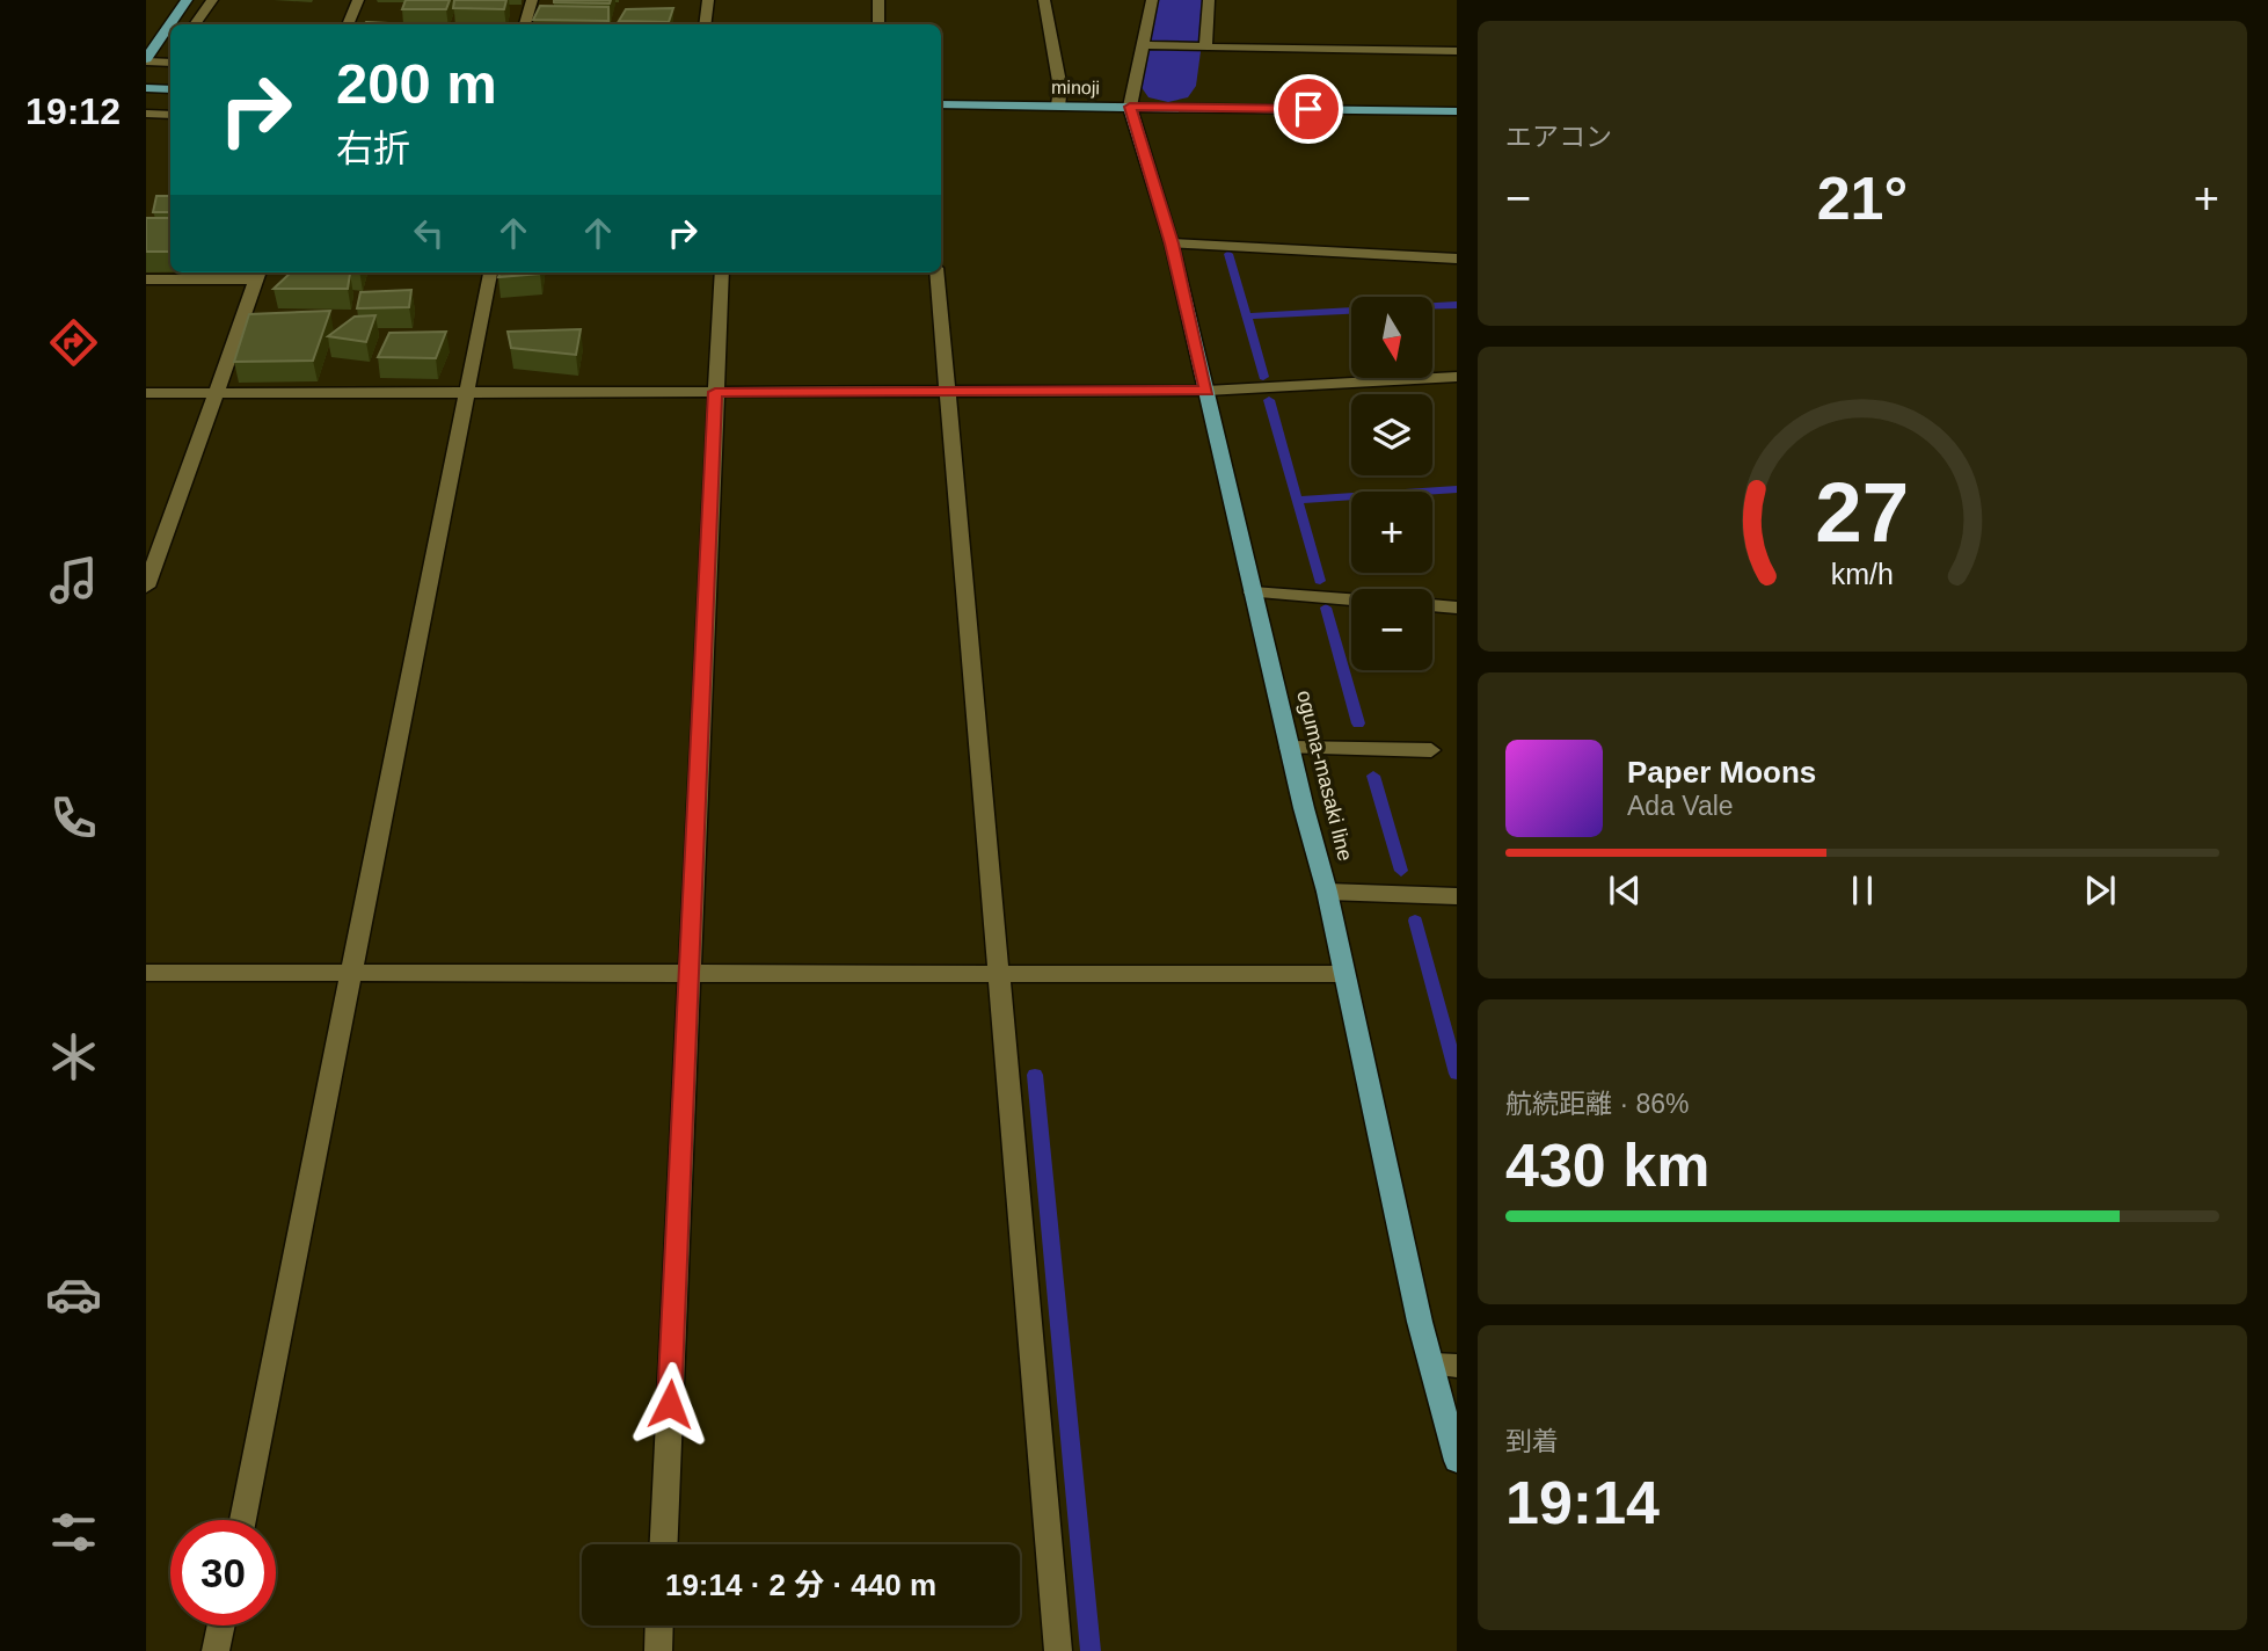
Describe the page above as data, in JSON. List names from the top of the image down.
{
  "streets": {
    "main road": ["minoji", "oguma-masaki line"]
  },
  "crossings": [
    ["minoji", "oguma-masaki line"]
  ],
  "north": "bottom",
  "page": {
    "tabs": "19:12",
    "tile": [
      "エアコン",
      ["航続距離 · 86%", "430 km"],
      ["到着", "19:14"]
    ],
    "turn": ["200 m", "右折"],
    "heat": ["−", "21°", "+"],
    "map_buttons": ["+", "−"],
    "song": ["Paper Moons", "Ada Vale"],
    "limit": "30",
    "trip": "19:14 · 2 分 · 440 m",
    "gauge": ["27", "km/h"]
  }
}
